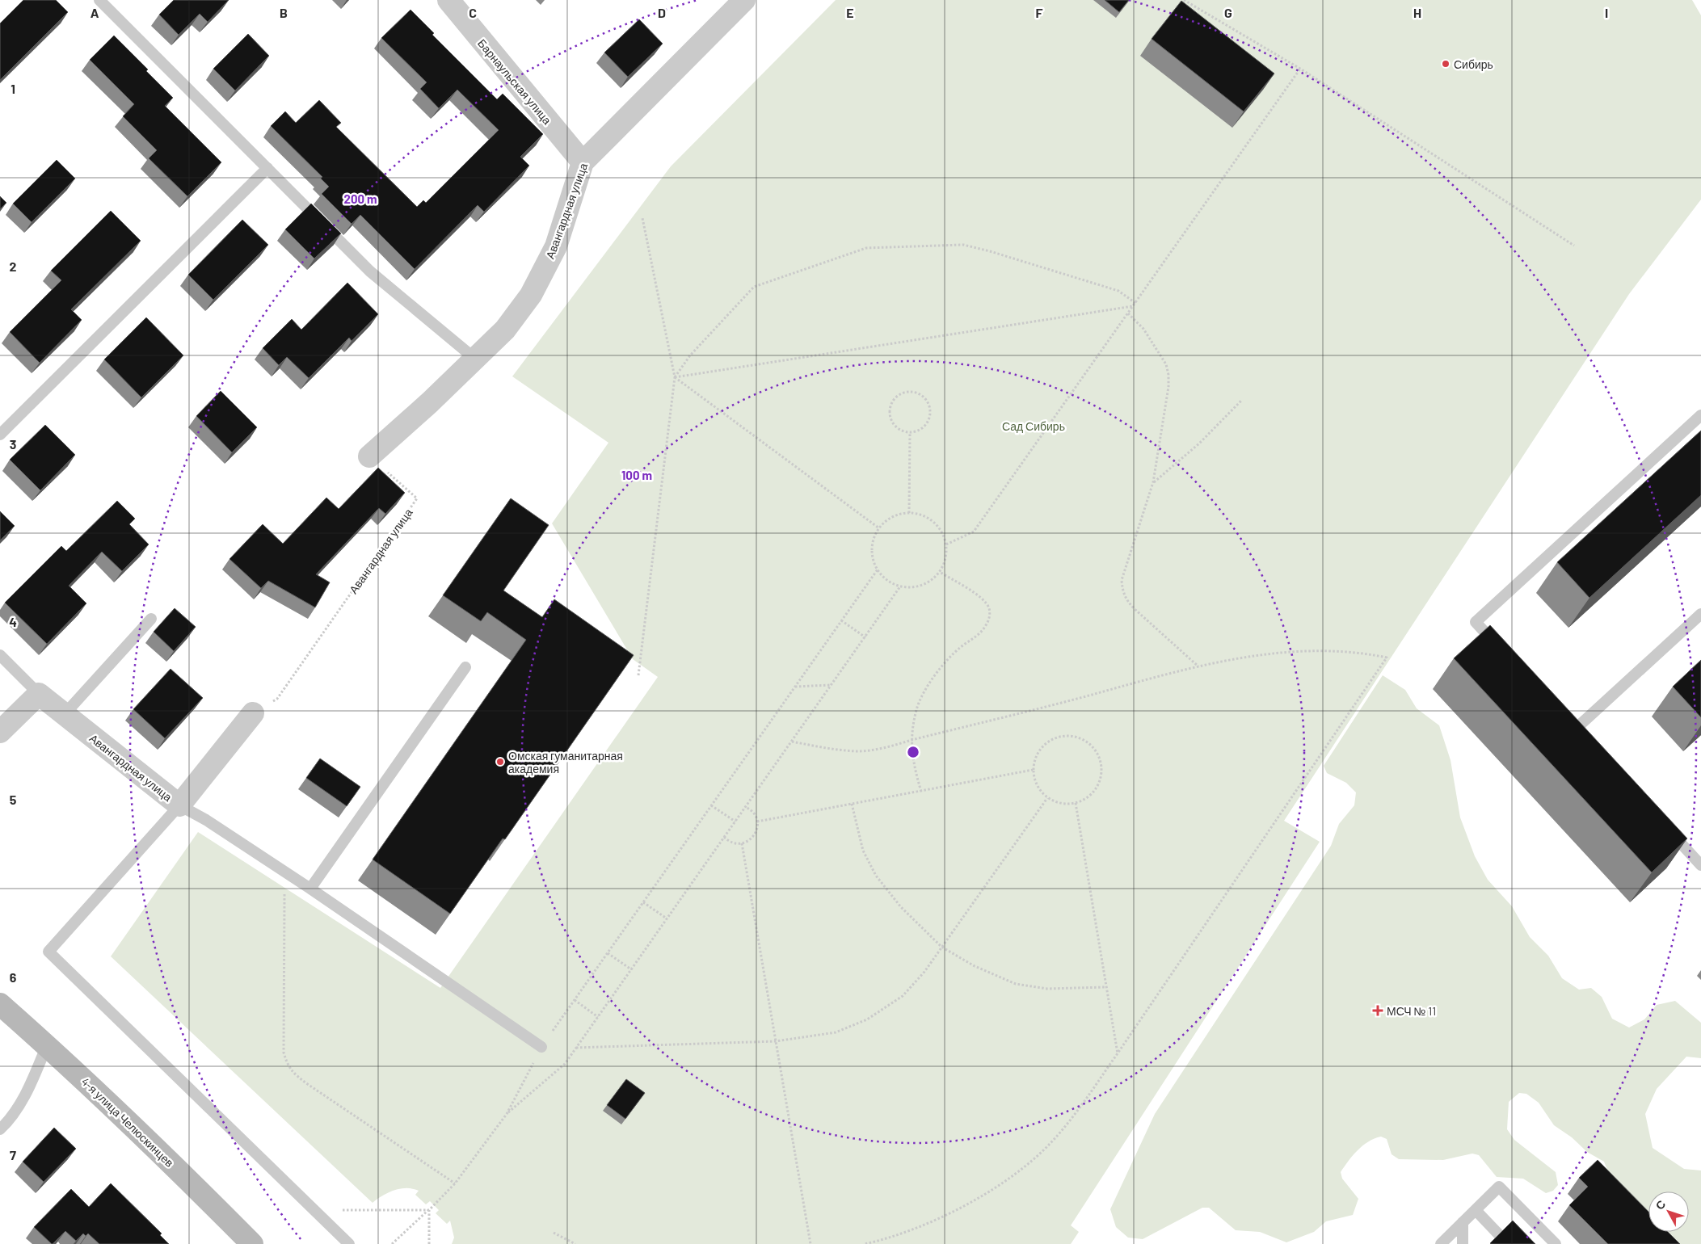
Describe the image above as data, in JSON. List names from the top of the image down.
{
  "streets": {
    "main road": ["4-я улица Челюскинцев"],
    "street": ["Барнаульская улица", "Авангардная улица"]
  },
  "crossings": [
    ["Барнаульская улица", "Авангардная улица"]
  ],
  "parks": ["Сад Сибирь"],
  "places": {
    "other": ["Сибирь", "Омская гуманитарная академия"],
    "health": ["МСЧ № 11"]
  },
  "north": "top left",
  "grid": {
    "columns": [
      "A",
      "B",
      "C",
      "D",
      "E",
      "F",
      "G",
      "H",
      "I"
    ],
    "rows": [
      "1",
      "2",
      "3",
      "4",
      "5",
      "6",
      "7"
    ]
  },
  "rings": ["200 m", "100 m"]
}
